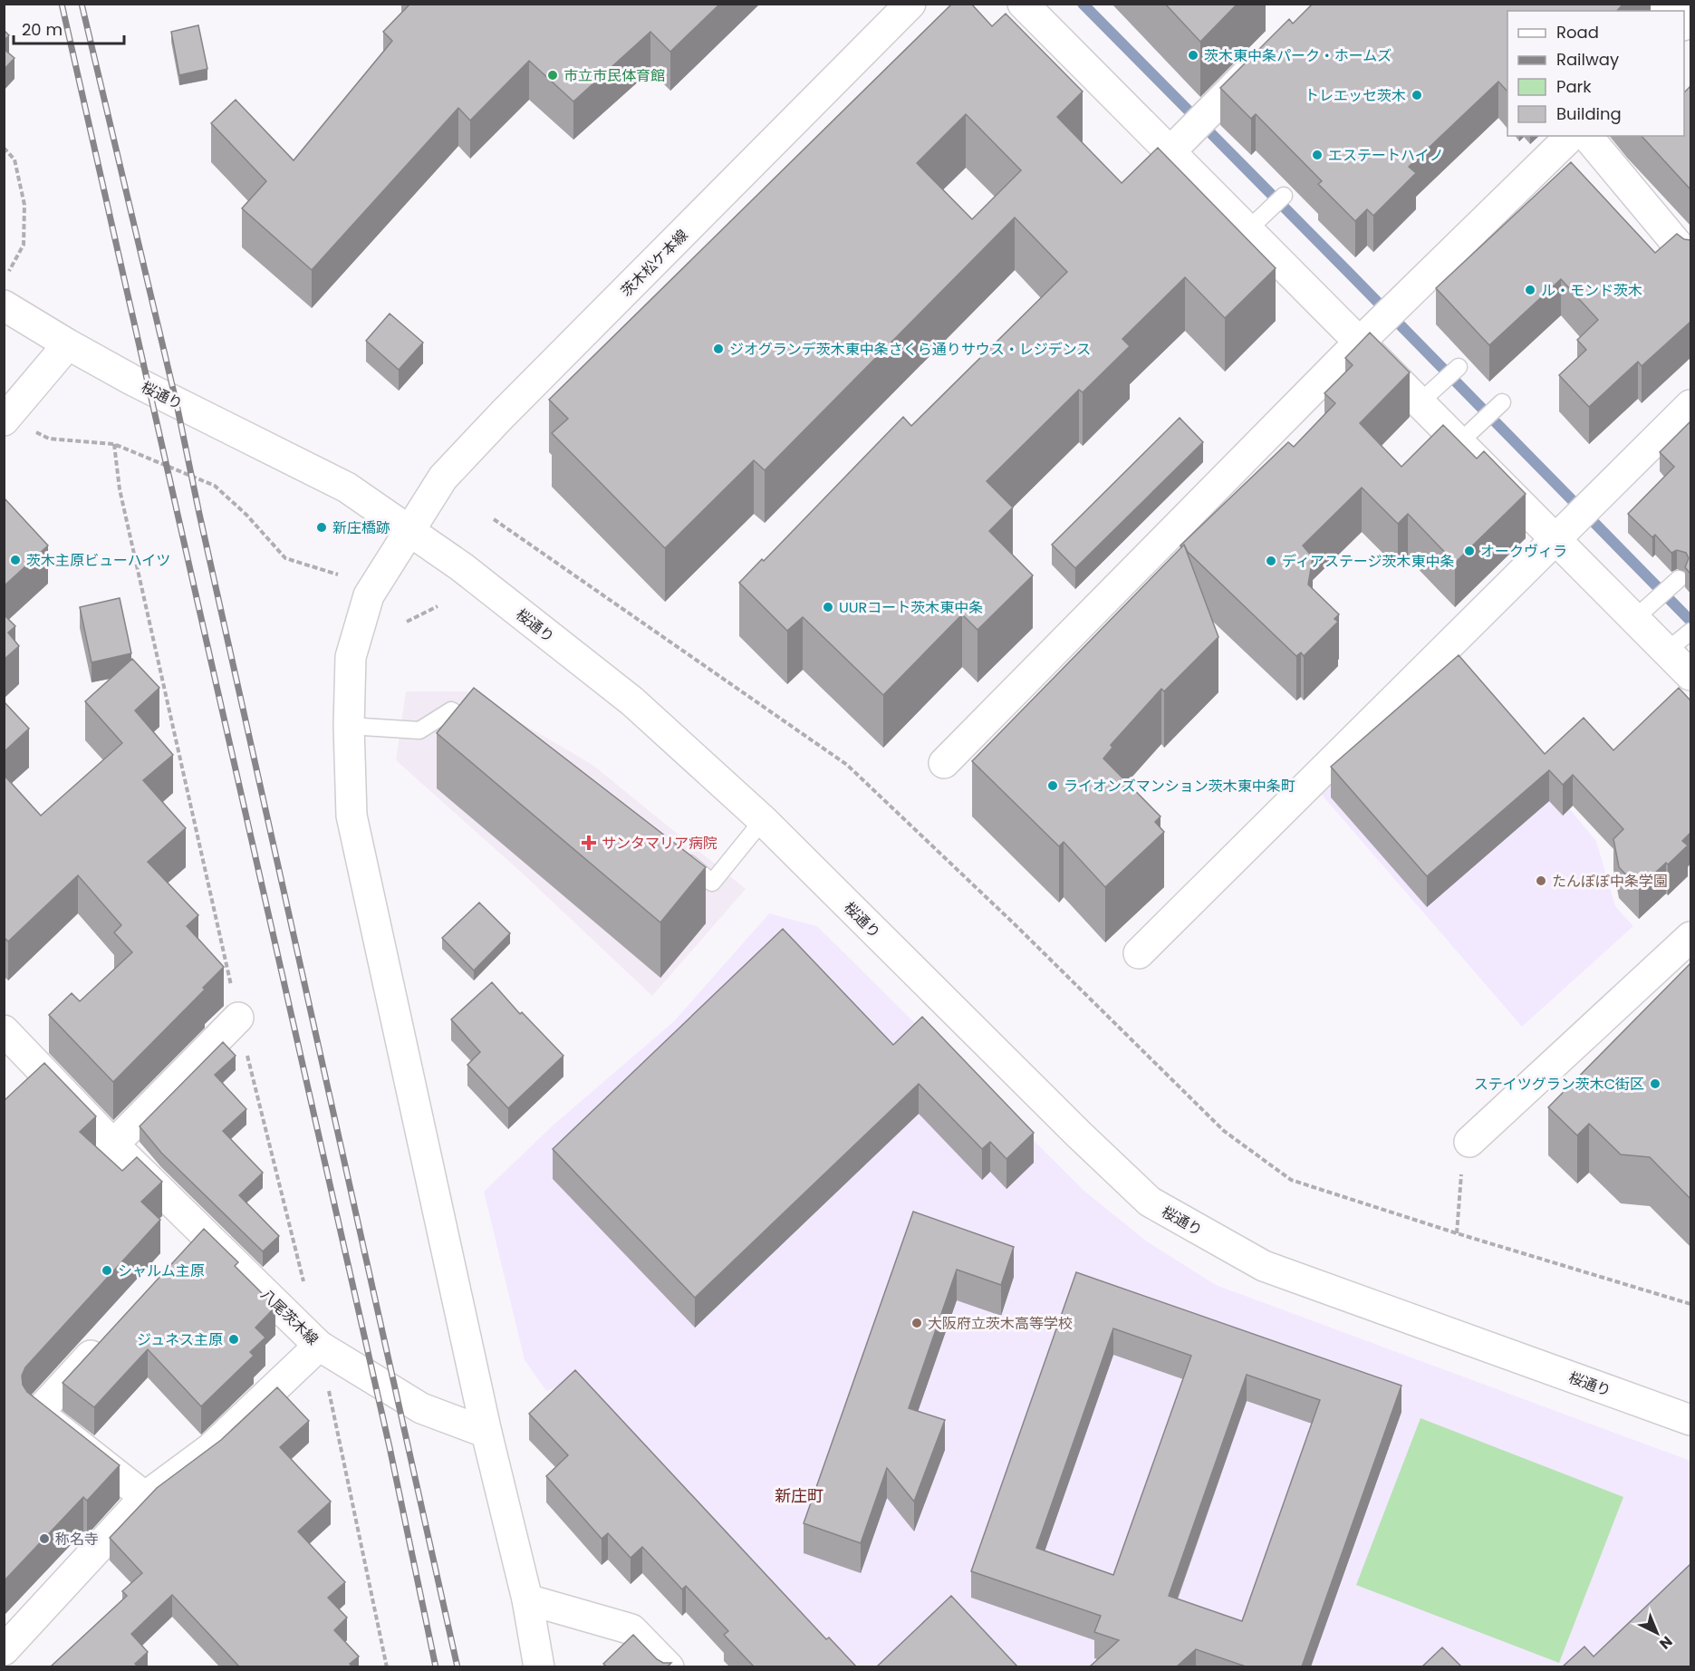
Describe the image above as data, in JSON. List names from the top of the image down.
{
  "streets": {
    "street": ["茨木松ケ本線", "桜通り", "八尾茨木線"]
  },
  "crossings": [
    ["茨木松ケ本線", "桜通り"],
    ["茨木松ケ本線", "八尾茨木線"]
  ],
  "districts": ["新庄町"],
  "places": {
    "other": [
      "茨木東中条パーク・ホームズ",
      "市立市民体育館",
      "トレエッセ茨木",
      "エステートハイノ",
      "ル・モンド茨木",
      "ジオグランデ茨木東中条さくら通りサウス・レジデンス",
      "新庄橋跡",
      "オークヴィラ",
      "茨木主原ビューハイツ",
      "ディアステージ茨木東中条",
      "UURコート茨木東中条",
      "ライオンズマンション茨木東中条町",
      "たんぽぽ中条学園",
      "ステイツグラン茨木C街区",
      "シャルム主原",
      "大阪府立茨木高等学校",
      "ジュネス主原",
      "称名寺"
    ],
    "health": ["サンタマリア病院"]
  },
  "legend": [
    "Road",
    "Railway",
    "Park",
    "Building"
  ],
  "scale_bar": "20 m",
  "north": "bottom right"
}
